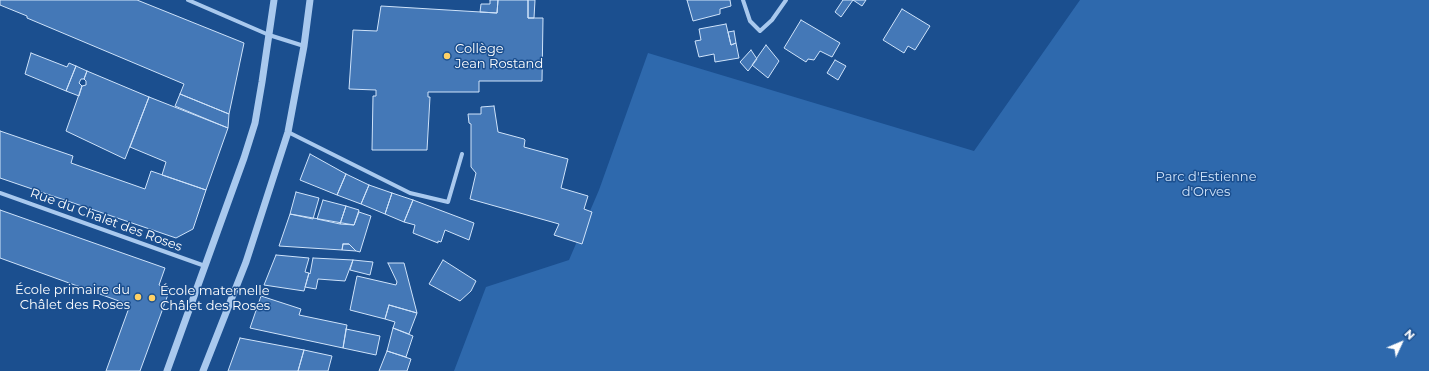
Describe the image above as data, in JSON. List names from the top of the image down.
{
  "streets": {
    "street": ["Rue du Chalet des Roses"]
  },
  "parks": ["Parc d'Estienne d'Orves"],
  "places": ["Collège Jean Rostand", "École primaire du Châlet des Roses", "École maternelle Châlet des Roses"],
  "north": "top right"
}
